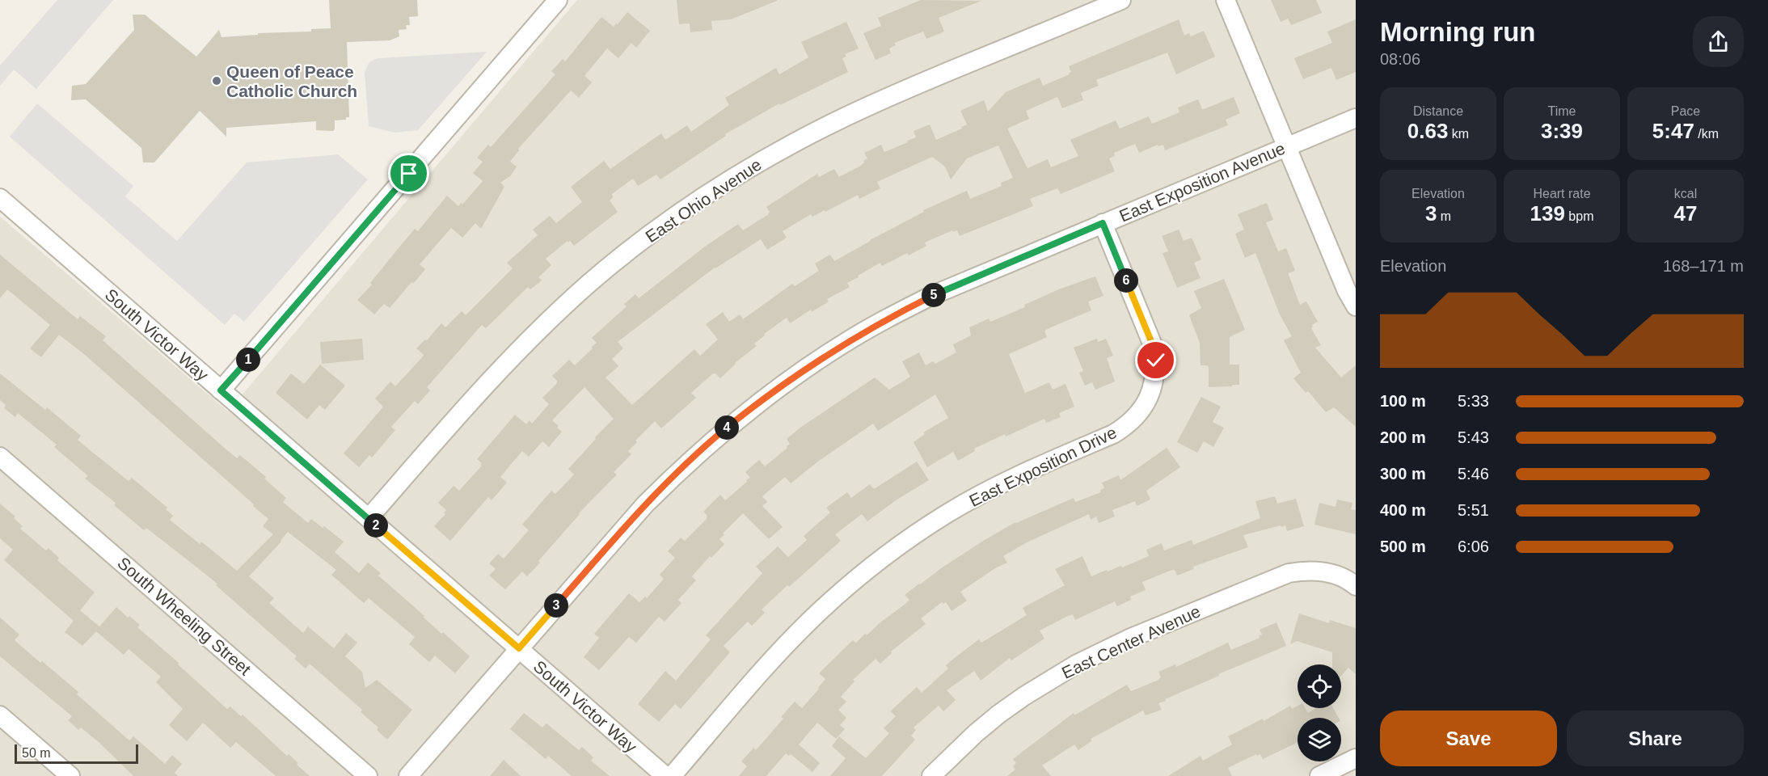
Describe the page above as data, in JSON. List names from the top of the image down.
{
  "streets": {
    "street": [
      "East Exposition Avenue",
      "East Ohio Avenue",
      "South Victor Way",
      "East Exposition Drive",
      "South Wheeling Street",
      "East Center Avenue"
    ]
  },
  "crossings": [
    ["East Exposition Avenue", "South Victor Way"],
    ["East Exposition Avenue", "East Exposition Drive"],
    ["East Ohio Avenue", "South Victor Way"]
  ],
  "places": ["Queen of Peace Catholic Church"],
  "scale_bar": "50 m",
  "page": {
    "heading": ["Morning run", "08:06"],
    "stats": [
      ["Distance", "0.63 km"],
      ["Time", "3:39"],
      ["Pace", "5:47 /km"],
      ["Elevation", "3 m"],
      ["Heart rate", "139 bpm"],
      ["kcal", "47"]
    ],
    "chart": ["Elevation", "168–171 m"],
    "pins": [
      "6",
      "5",
      "1",
      "4",
      "2",
      "3"
    ],
    "list": [
      {
        "name": "100 m",
        "note": "5:33"
      },
      {
        "name": "200 m",
        "note": "5:43"
      },
      {
        "name": "300 m",
        "note": "5:46"
      },
      {
        "name": "400 m",
        "note": "5:51"
      },
      {
        "name": "500 m",
        "note": "6:06"
      }
    ],
    "buttons": ["Save", "Share"],
    "scale": "50 m"
  }
}
